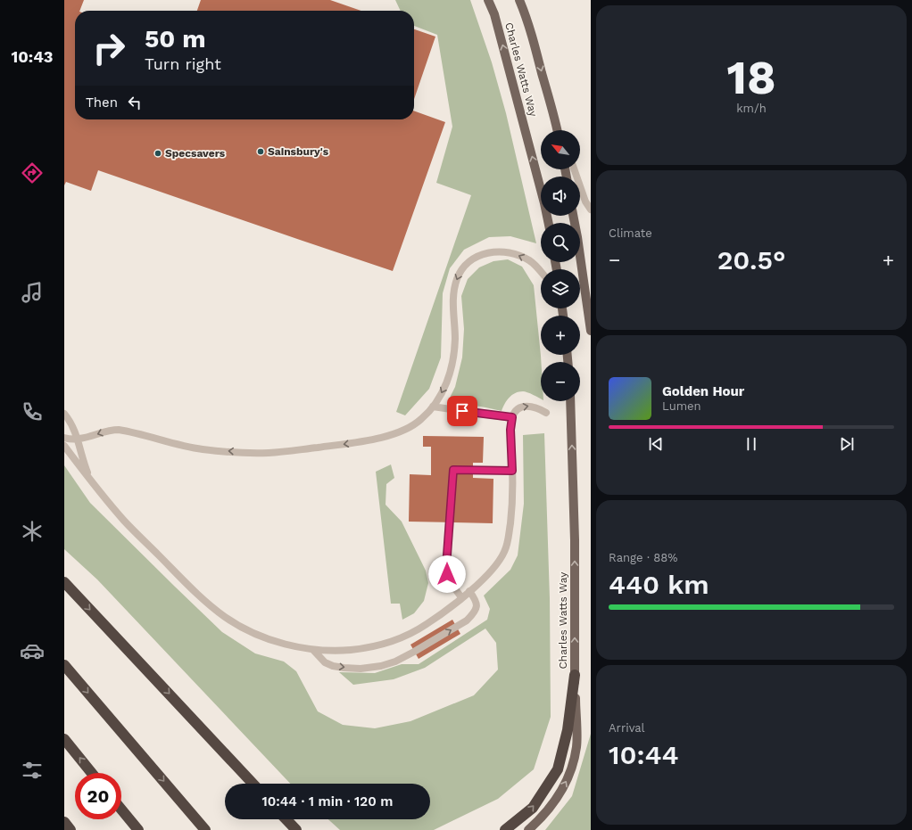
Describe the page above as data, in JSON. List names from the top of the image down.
{
  "streets": {
    "main road": ["Charles Watts Way"]
  },
  "places": ["Sainsbury's", "Specsavers"],
  "north": "top left",
  "page": {
    "tabs": "10:43",
    "tile": [
      ["18", "km/h"],
      "Climate",
      ["Range · 88%", "440 km"],
      ["Arrival", "10:44"]
    ],
    "turn": ["50 m", "Turn right"],
    "then": "Then",
    "map_buttons": ["+", "−"],
    "heat": ["−", "20.5°", "+"],
    "song": ["Golden Hour", "Lumen"],
    "limit": "20",
    "trip": "10:44 · 1 min · 120 m"
  }
}
